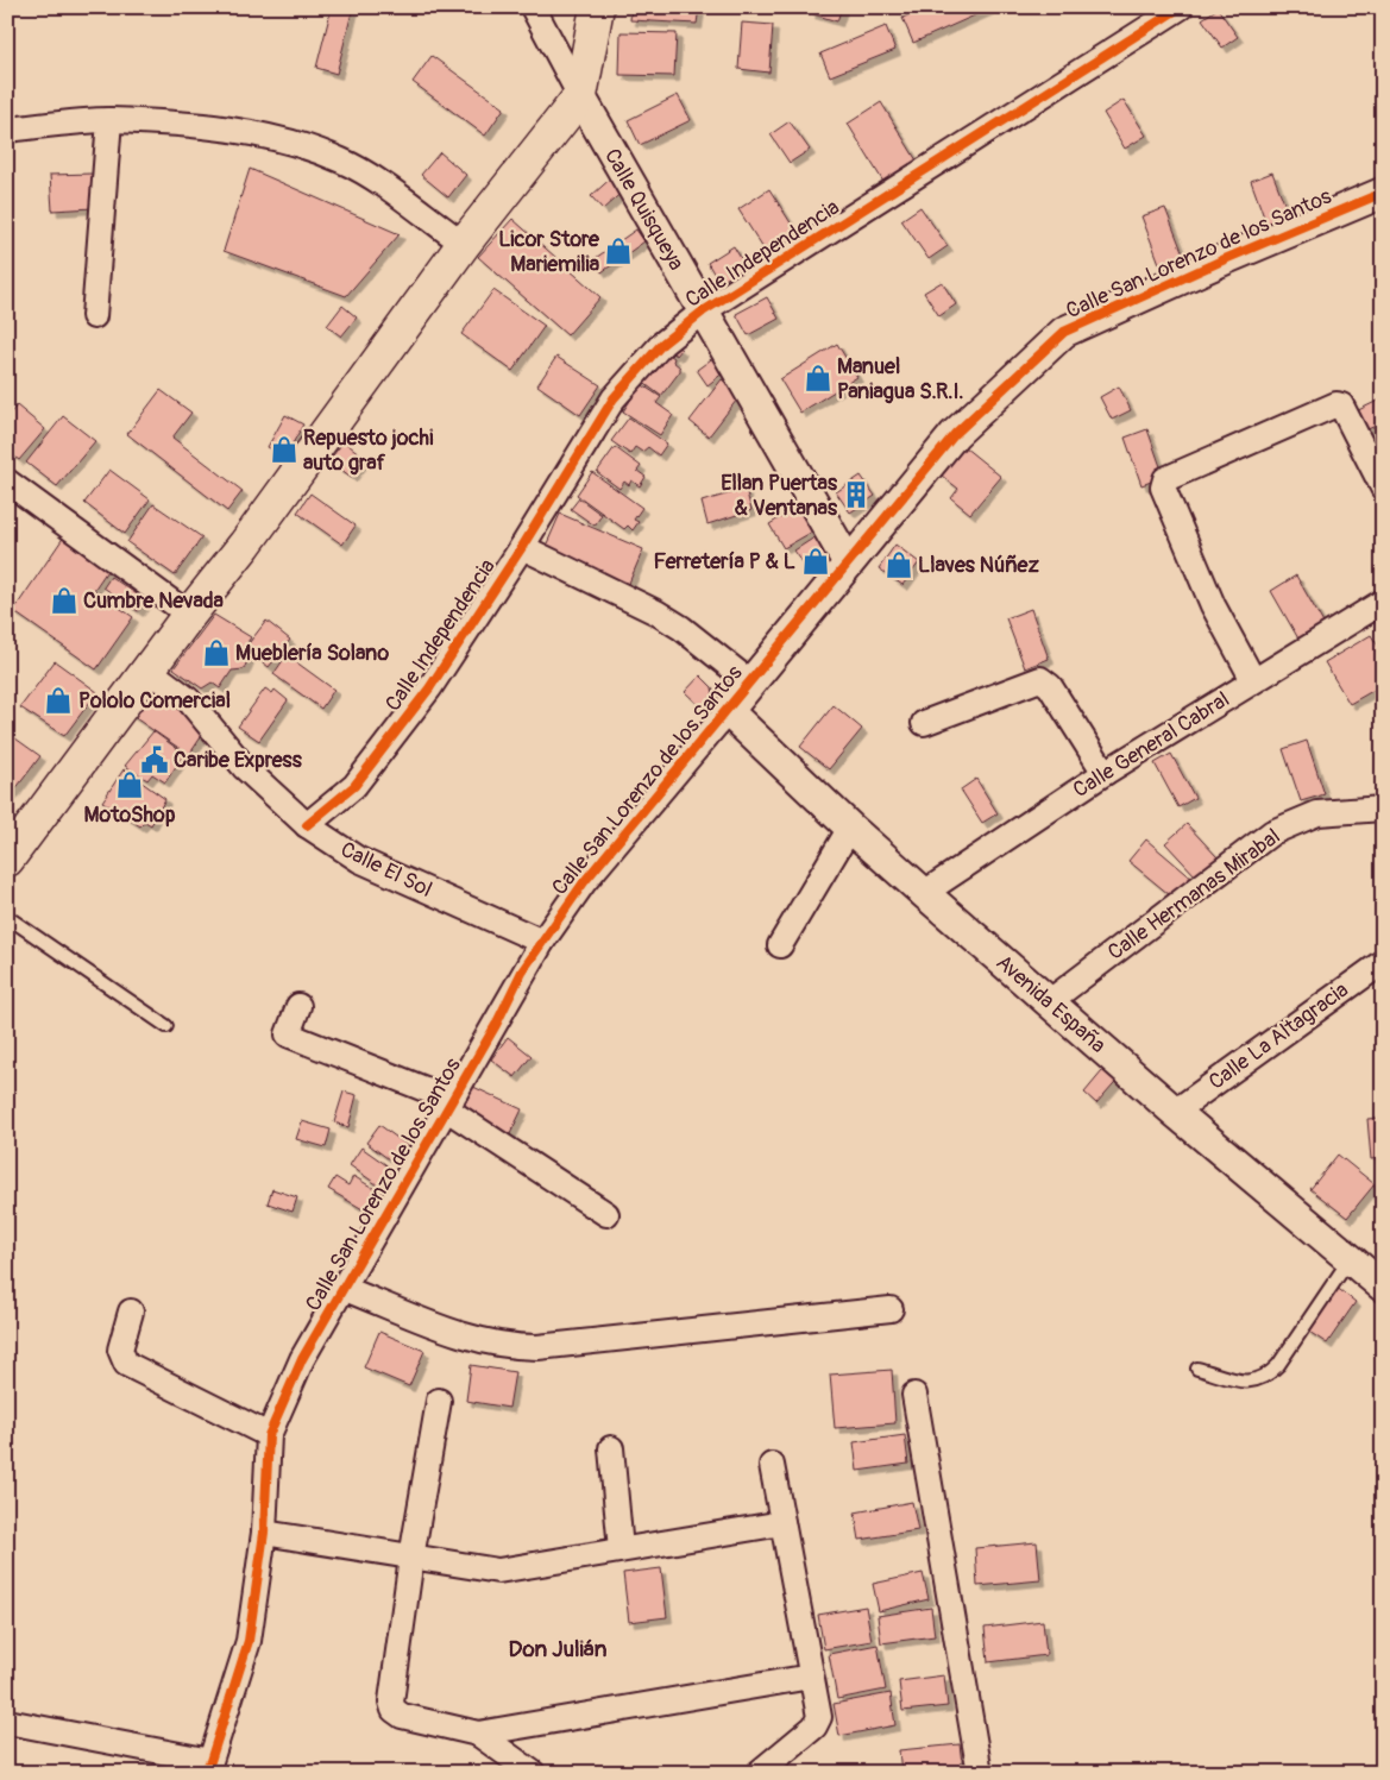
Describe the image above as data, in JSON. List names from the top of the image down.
{
  "streets": {
    "street": [
      "Calle Quisqueya",
      "Calle Independencia",
      "Calle San Lorenzo de los Santos",
      "Calle General Cabral",
      "Calle El Sol",
      "Calle Hermanas Mirabal",
      "Avenida España",
      "Calle La Altagracia"
    ]
  },
  "crossings": [
    ["Calle Quisqueya", "Calle Independencia"],
    ["Calle Quisqueya", "Calle San Lorenzo de los Santos"],
    ["Calle Independencia", "Calle El Sol"],
    ["Calle San Lorenzo de los Santos", "Calle El Sol"],
    ["Calle San Lorenzo de los Santos", "Avenida España"],
    ["Calle General Cabral", "Avenida España"],
    ["Calle Hermanas Mirabal", "Avenida España"],
    ["Avenida España", "Calle La Altagracia"]
  ],
  "districts": ["Don Julián"],
  "places": {
    "shop": [
      "Licor Store Mariemilia",
      "Manuel Paniagua S.R.I.",
      "Repuesto jochi auto graf",
      "Ferretería P & L",
      "Llaves Núñez",
      "Cumbre Nevada",
      "Mueblería Solano",
      "Pololo Comercial",
      "MotoShop"
    ],
    "building": ["Ellan Puertas & Ventanas"],
    "public building": ["Caribe Express"]
  }
}
